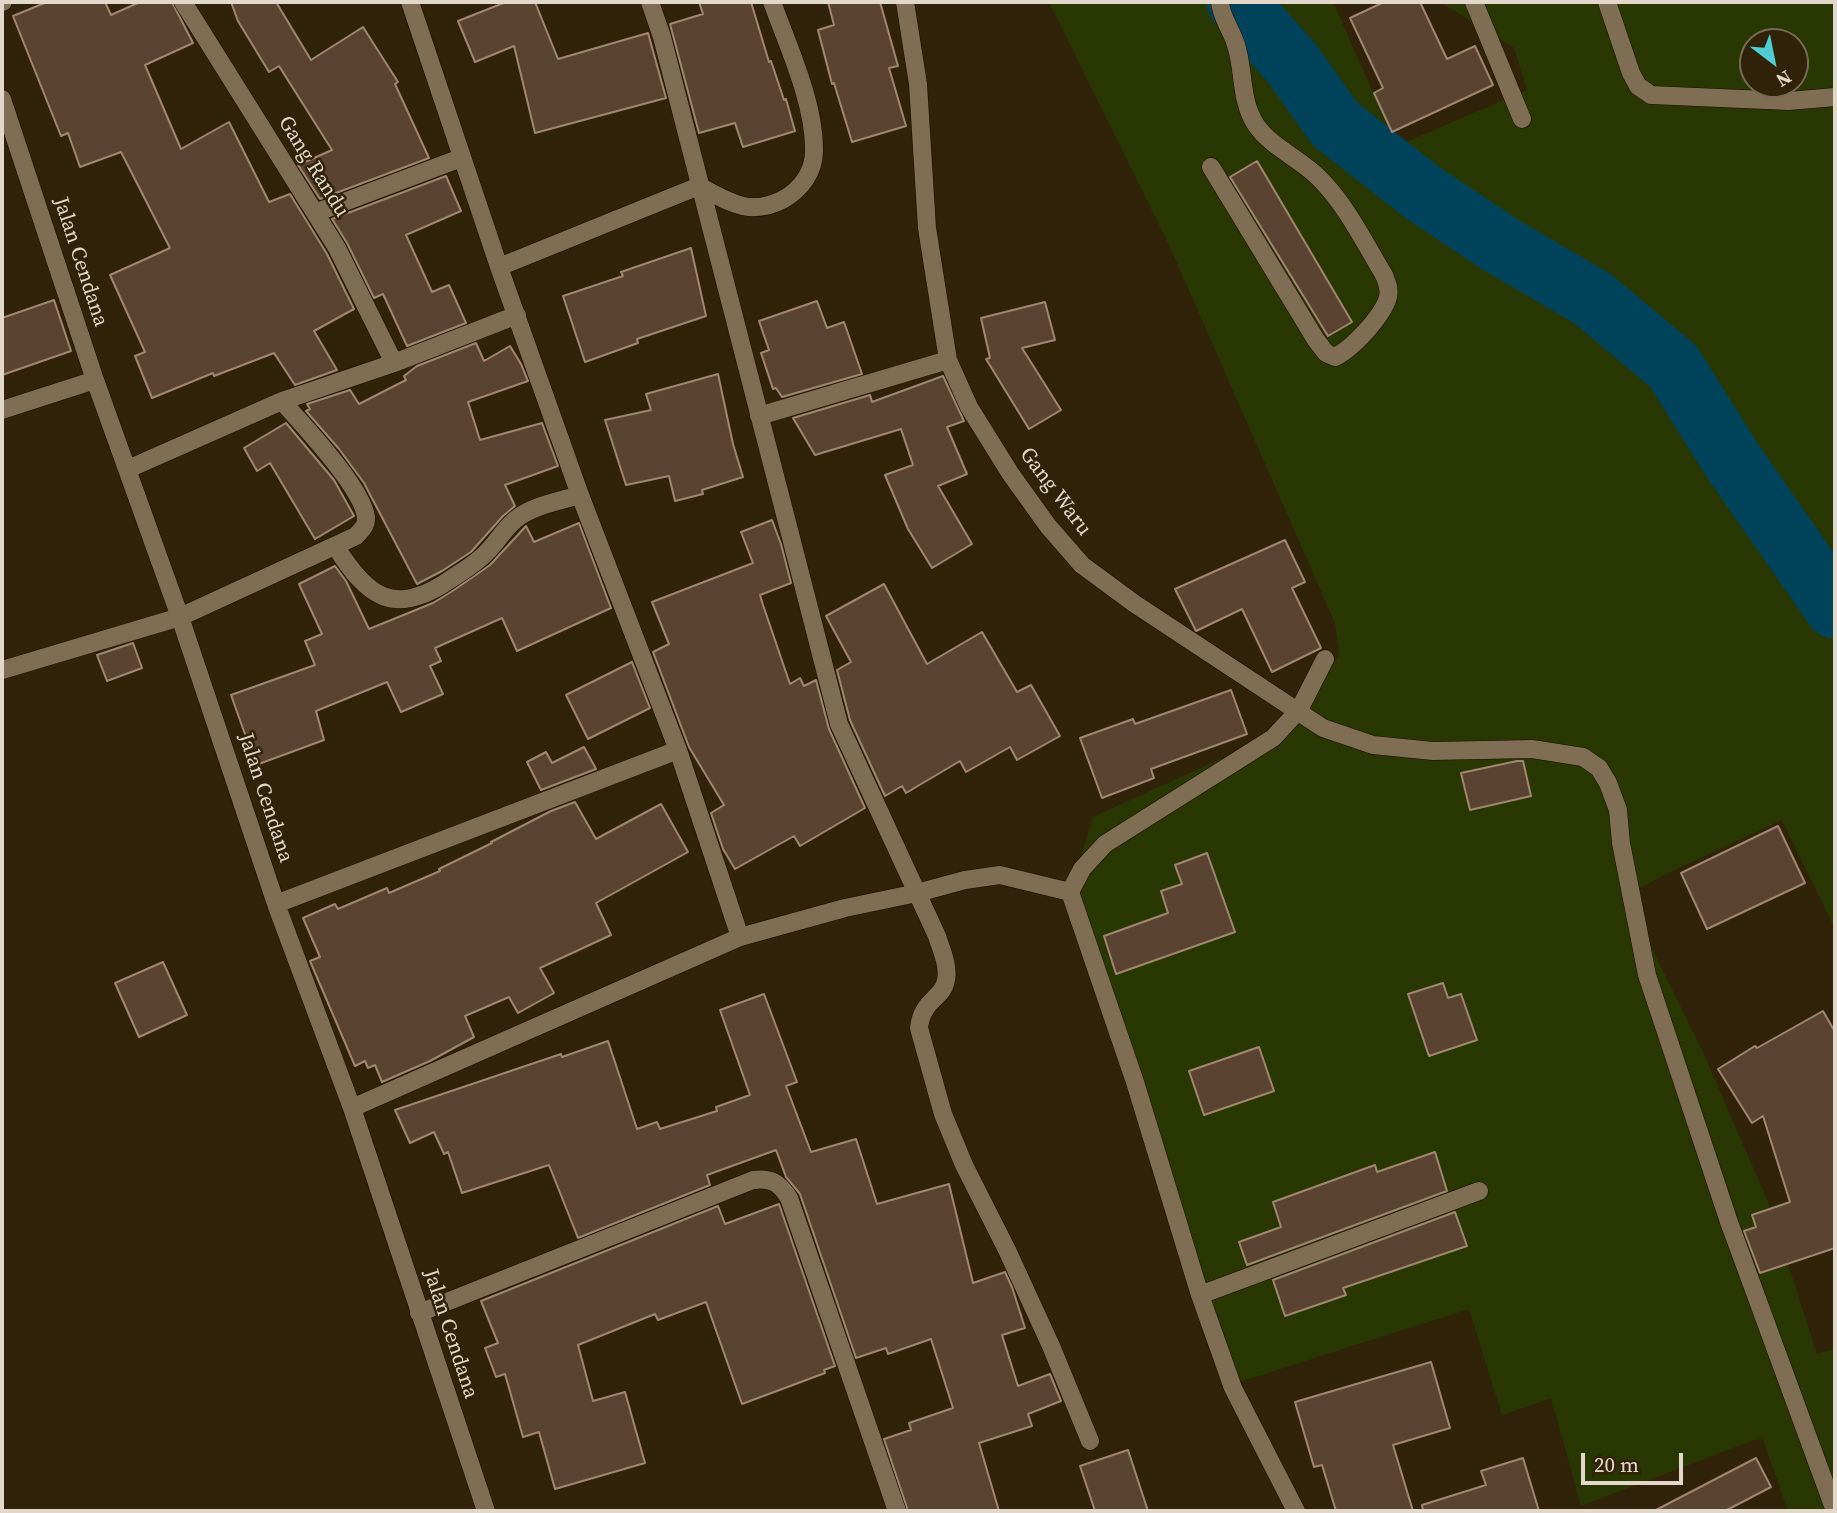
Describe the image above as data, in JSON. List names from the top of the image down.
{
  "streets": {
    "street": ["Gang Randu", "Jalan Cendana", "Gang Waru"]
  },
  "scale_bar": "20 m",
  "north": "bottom right"
}
